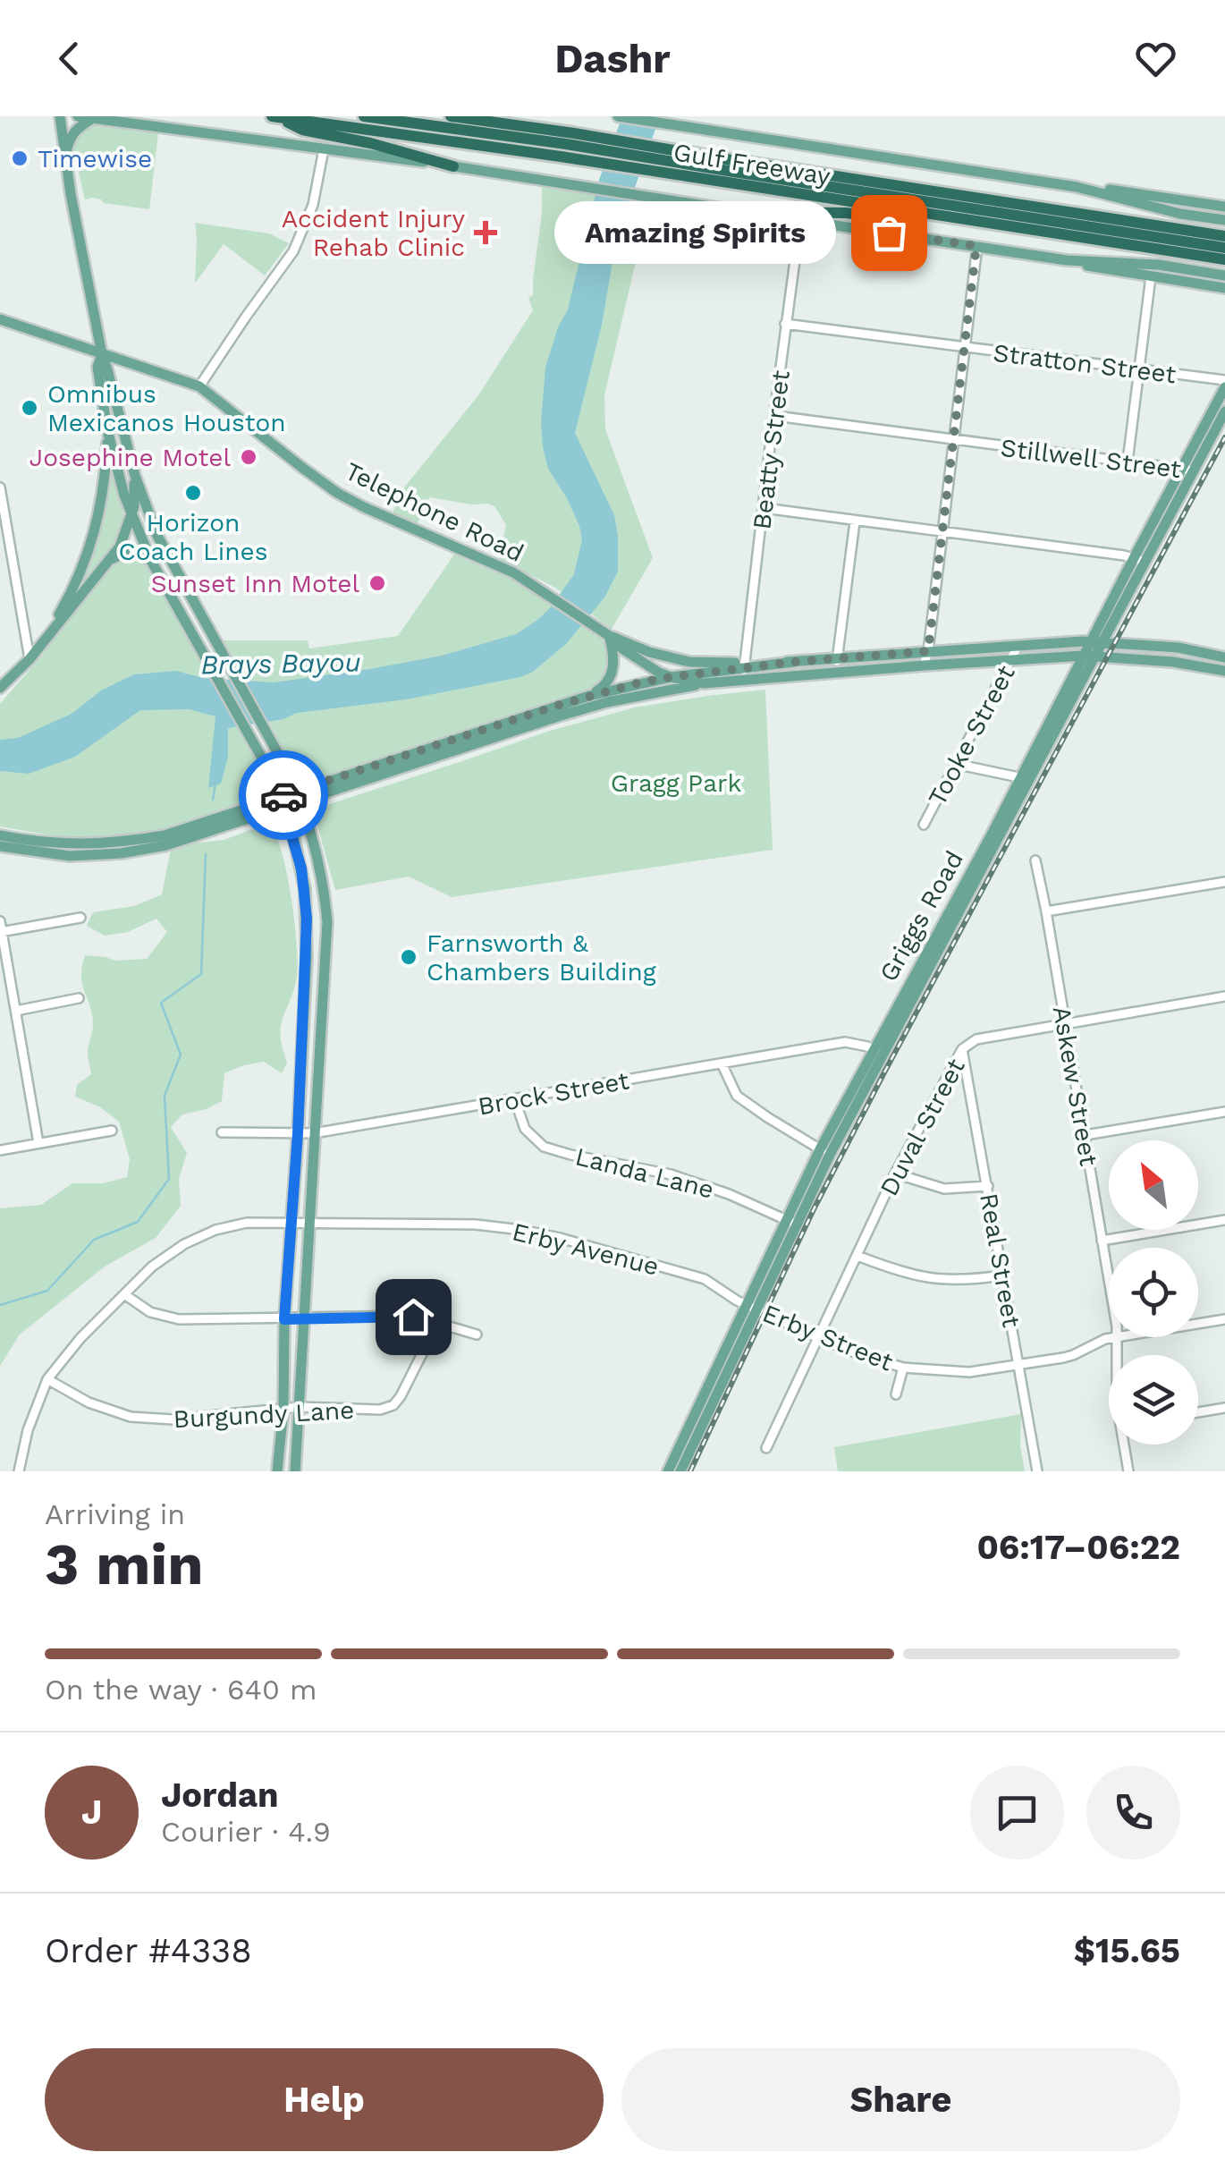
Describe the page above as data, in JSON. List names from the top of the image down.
{
  "streets": {
    "highway": ["Gulf Freeway"],
    "main road": ["Telephone Road", "Griggs Road"],
    "street": [
      "Stratton Street",
      "Beatty Street",
      "Stillwell Street",
      "Tooke Street",
      "Askew Street",
      "Brock Street",
      "Duval Street",
      "Landa Lane",
      "Erby Avenue",
      "Real Street",
      "Erby Street",
      "Burgundy Lane"
    ]
  },
  "crossings": [
    ["Stratton Street", "Beatty Street"],
    ["Beatty Street", "Stillwell Street"],
    ["Beatty Street", "Telephone Road"],
    ["Stillwell Street", "Griggs Road"],
    ["Telephone Road", "Tooke Street"],
    ["Telephone Road", "Griggs Road"],
    ["Griggs Road", "Brock Street"],
    ["Griggs Road", "Landa Lane"],
    ["Griggs Road", "Erby Avenue"],
    ["Griggs Road", "Erby Street"],
    ["Askew Street", "Duval Street"],
    ["Askew Street", "Erby Street"],
    ["Brock Street", "Landa Lane"],
    ["Duval Street", "Real Street"],
    ["Duval Street", "Erby Street"],
    ["Erby Avenue", "Erby Street"],
    ["Erby Avenue", "Burgundy Lane"],
    ["Real Street", "Erby Street"]
  ],
  "water": ["Brays Bayou"],
  "parks": ["Gragg Park"],
  "places": {
    "other": [
      "Timewise",
      "Amazing Spirits",
      "Omnibus Mexicanos Houston",
      "Josephine Motel",
      "Horizon Coach Lines",
      "Sunset Inn Motel",
      "Farnsworth & Chambers Building"
    ],
    "health": ["Accident Injury Rehab Clinic"]
  },
  "north": "top left",
  "page": {
    "header": "Dashr",
    "bubble": "Amazing Spirits",
    "heading": ["3 min", "Arriving in", "06:17–06:22"],
    "panel": [
      "Jordan",
      "Courier · 4.9",
      "Order #4338",
      "$15.65"
    ],
    "bar": "On the way · 640 m",
    "round": "J",
    "buttons": ["Help", "Share"]
  }
}
